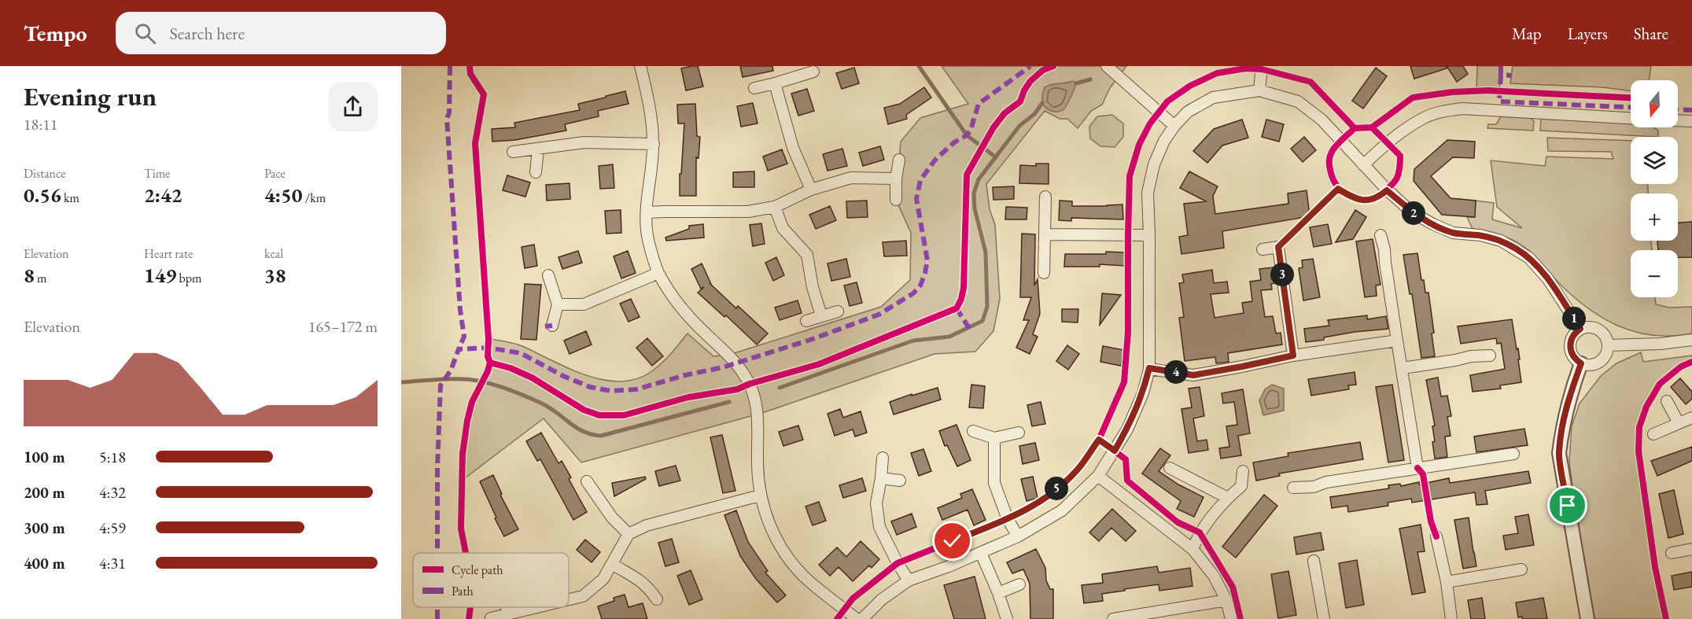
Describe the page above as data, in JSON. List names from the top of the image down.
{
  "legend": ["Cycle path", "Path"],
  "north": "bottom",
  "page": {
    "header": "Tempo",
    "search": "Search here",
    "nav": ["Map", "Layers", "Share"],
    "heading": ["Evening run", "18:11"],
    "map_buttons": ["+", "−"],
    "stats": [
      ["Distance", "0.56 km"],
      ["Time", "2:42"],
      ["Pace", "4:50 /km"],
      ["Elevation", "8 m"],
      ["Heart rate", "149 bpm"],
      ["kcal", "38"]
    ],
    "pins": [
      "2",
      "3",
      "1",
      "4",
      "5"
    ],
    "chart": ["Elevation", "165–172 m"],
    "list": [
      {
        "name": "100 m",
        "note": "5:18"
      },
      {
        "name": "200 m",
        "note": "4:32"
      },
      {
        "name": "300 m",
        "note": "4:59"
      },
      {
        "name": "400 m",
        "note": "4:31"
      }
    ]
  }
}
